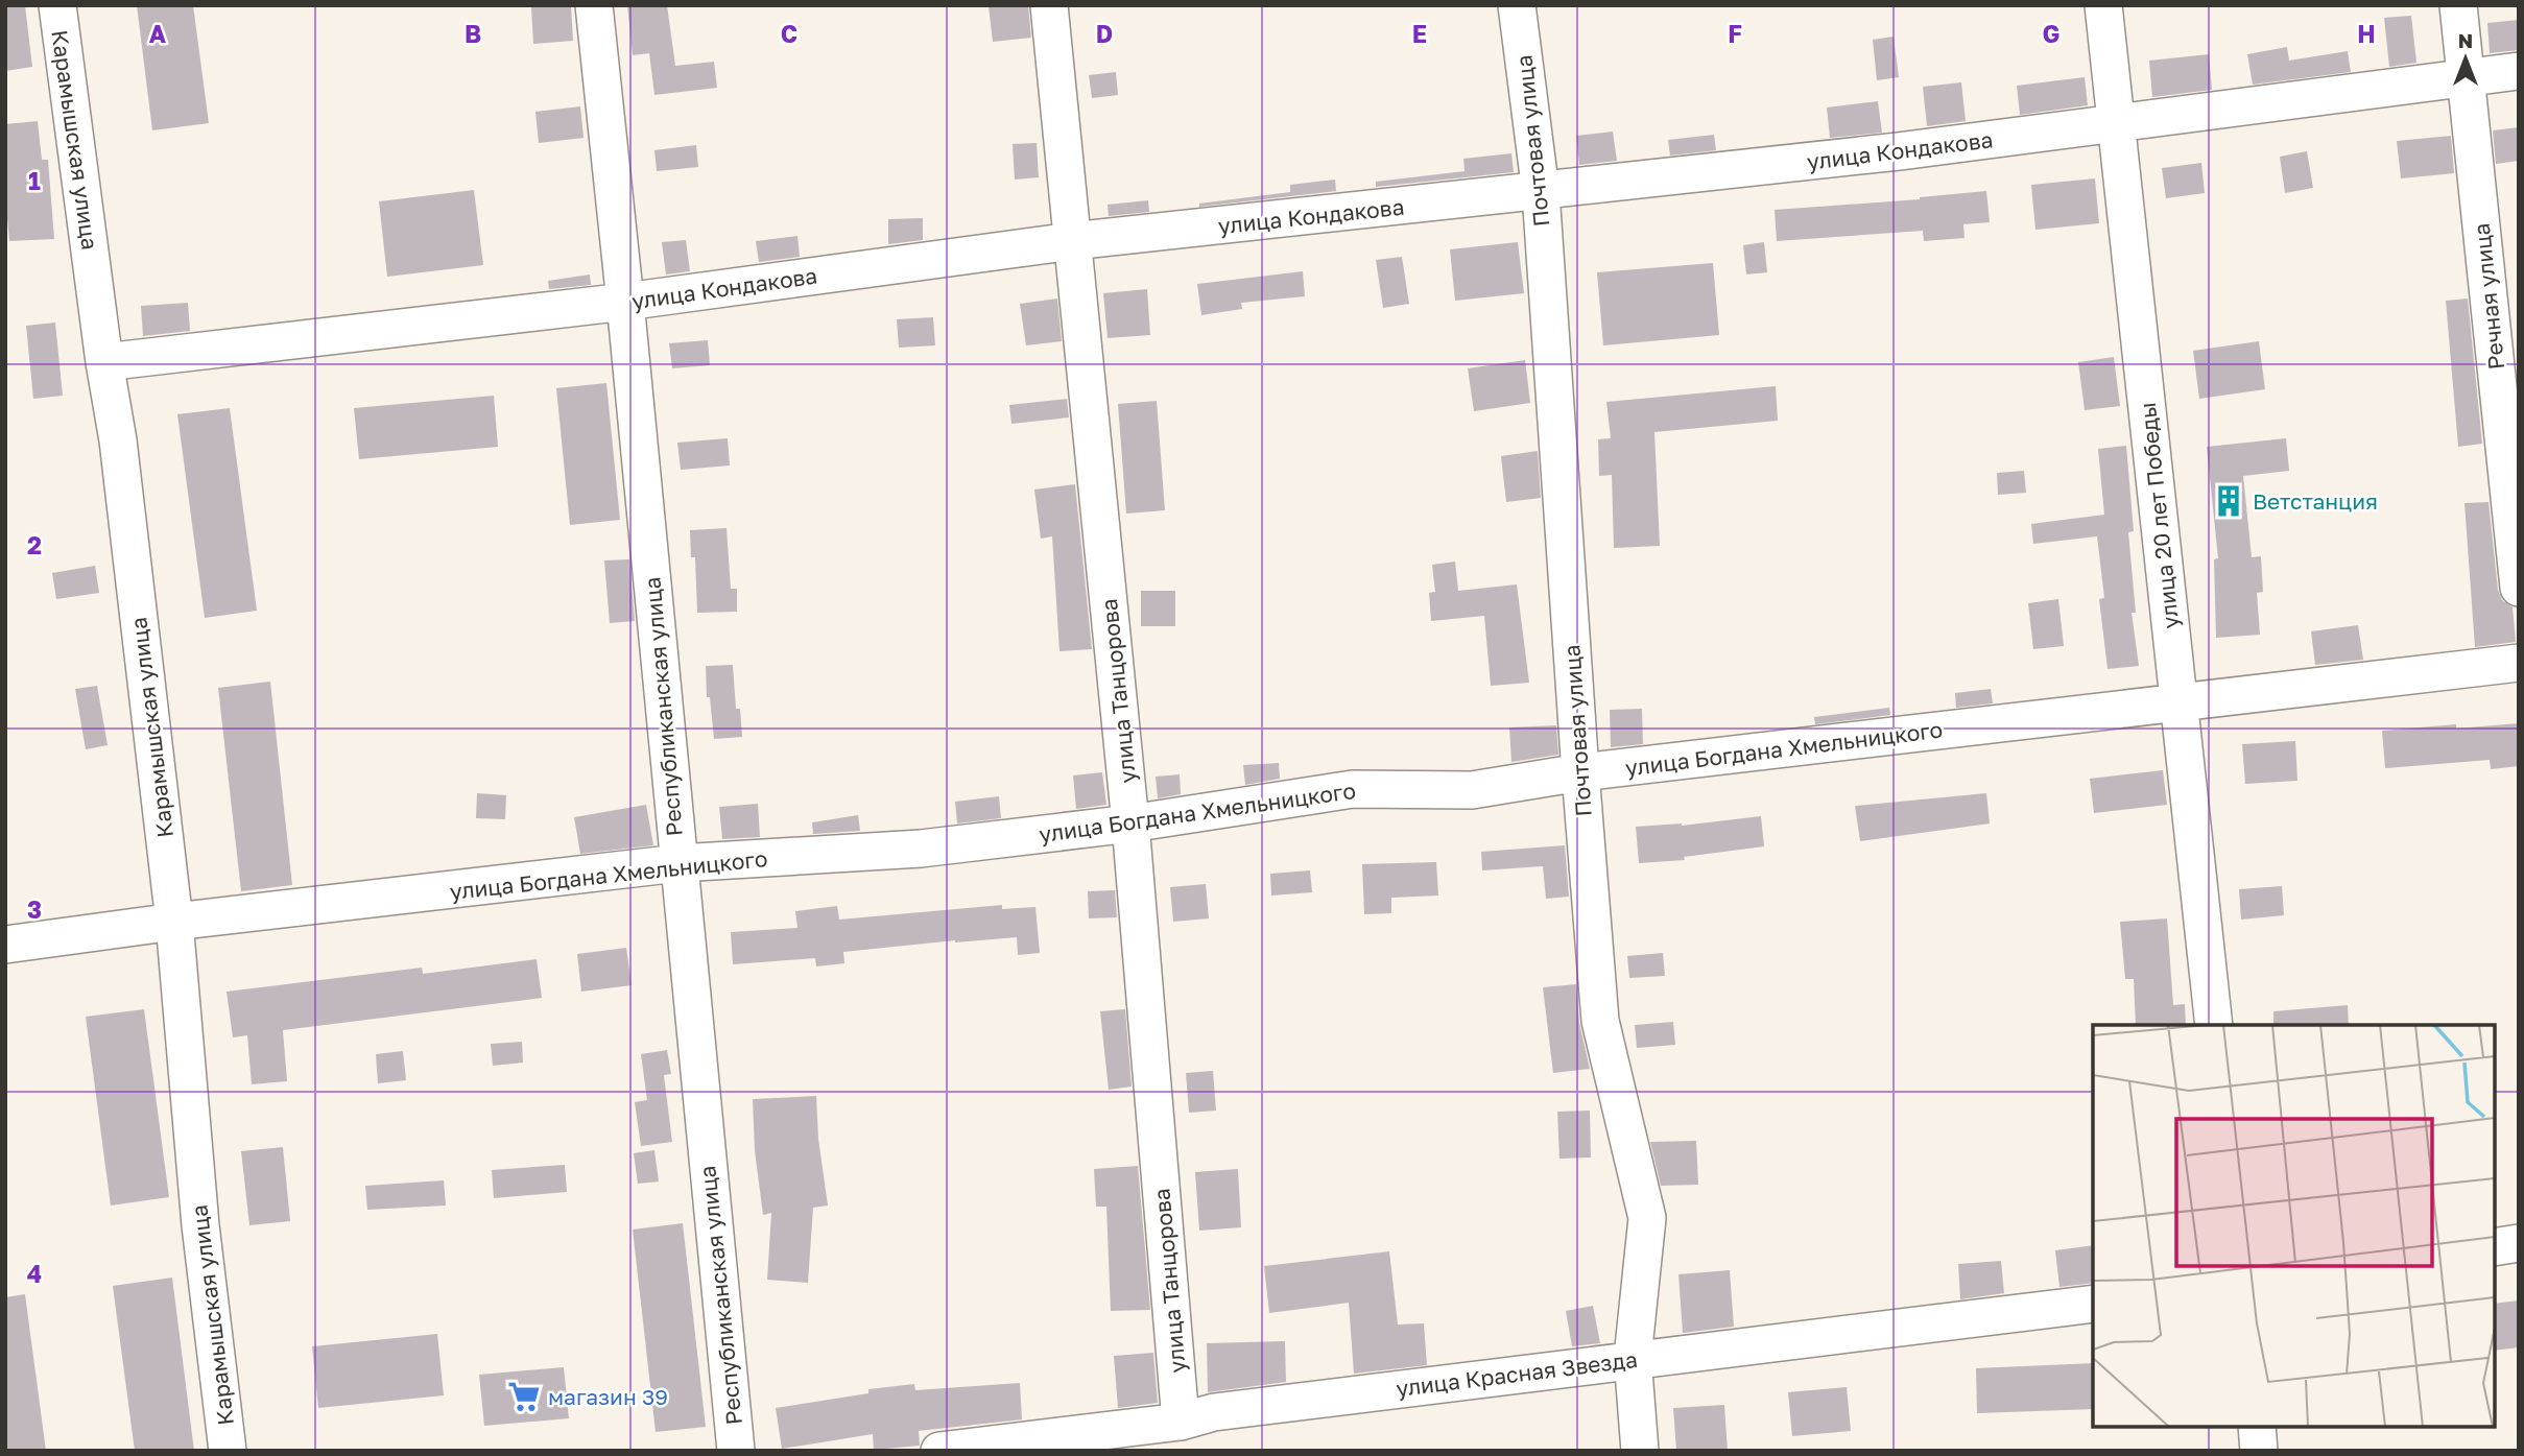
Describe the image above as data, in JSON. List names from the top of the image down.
{
  "streets": {
    "street": [
      "Карамышская улица",
      "Почтовая улица",
      "улица Кондакова",
      "Речная улица",
      "улица 20 лет Победы",
      "улица Танцорова",
      "Республиканская улица",
      "улица Богдана Хмельницкого",
      "улица Красная Звезда"
    ]
  },
  "crossings": [
    ["Карамышская улица", "улица Кондакова"],
    ["Карамышская улица", "улица Богдана Хмельницкого"],
    ["Почтовая улица", "улица Кондакова"],
    ["Почтовая улица", "улица Богдана Хмельницкого"],
    ["Почтовая улица", "улица Красная Звезда"],
    ["улица Кондакова", "Речная улица"],
    ["улица Кондакова", "улица 20 лет Победы"],
    ["улица Кондакова", "улица Танцорова"],
    ["улица Кондакова", "Республиканская улица"],
    ["улица 20 лет Победы", "улица Богдана Хмельницкого"],
    ["улица Танцорова", "улица Богдана Хмельницкого"],
    ["улица Танцорова", "улица Красная Звезда"],
    ["Республиканская улица", "улица Богдана Хмельницкого"]
  ],
  "places": {
    "building": ["Ветстанция"],
    "supermarket": ["магазин 39"]
  },
  "north": "top",
  "grid": {
    "columns": [
      "A",
      "B",
      "C",
      "D",
      "E",
      "F",
      "G",
      "H"
    ],
    "rows": [
      "1",
      "2",
      "3",
      "4"
    ]
  }
}
